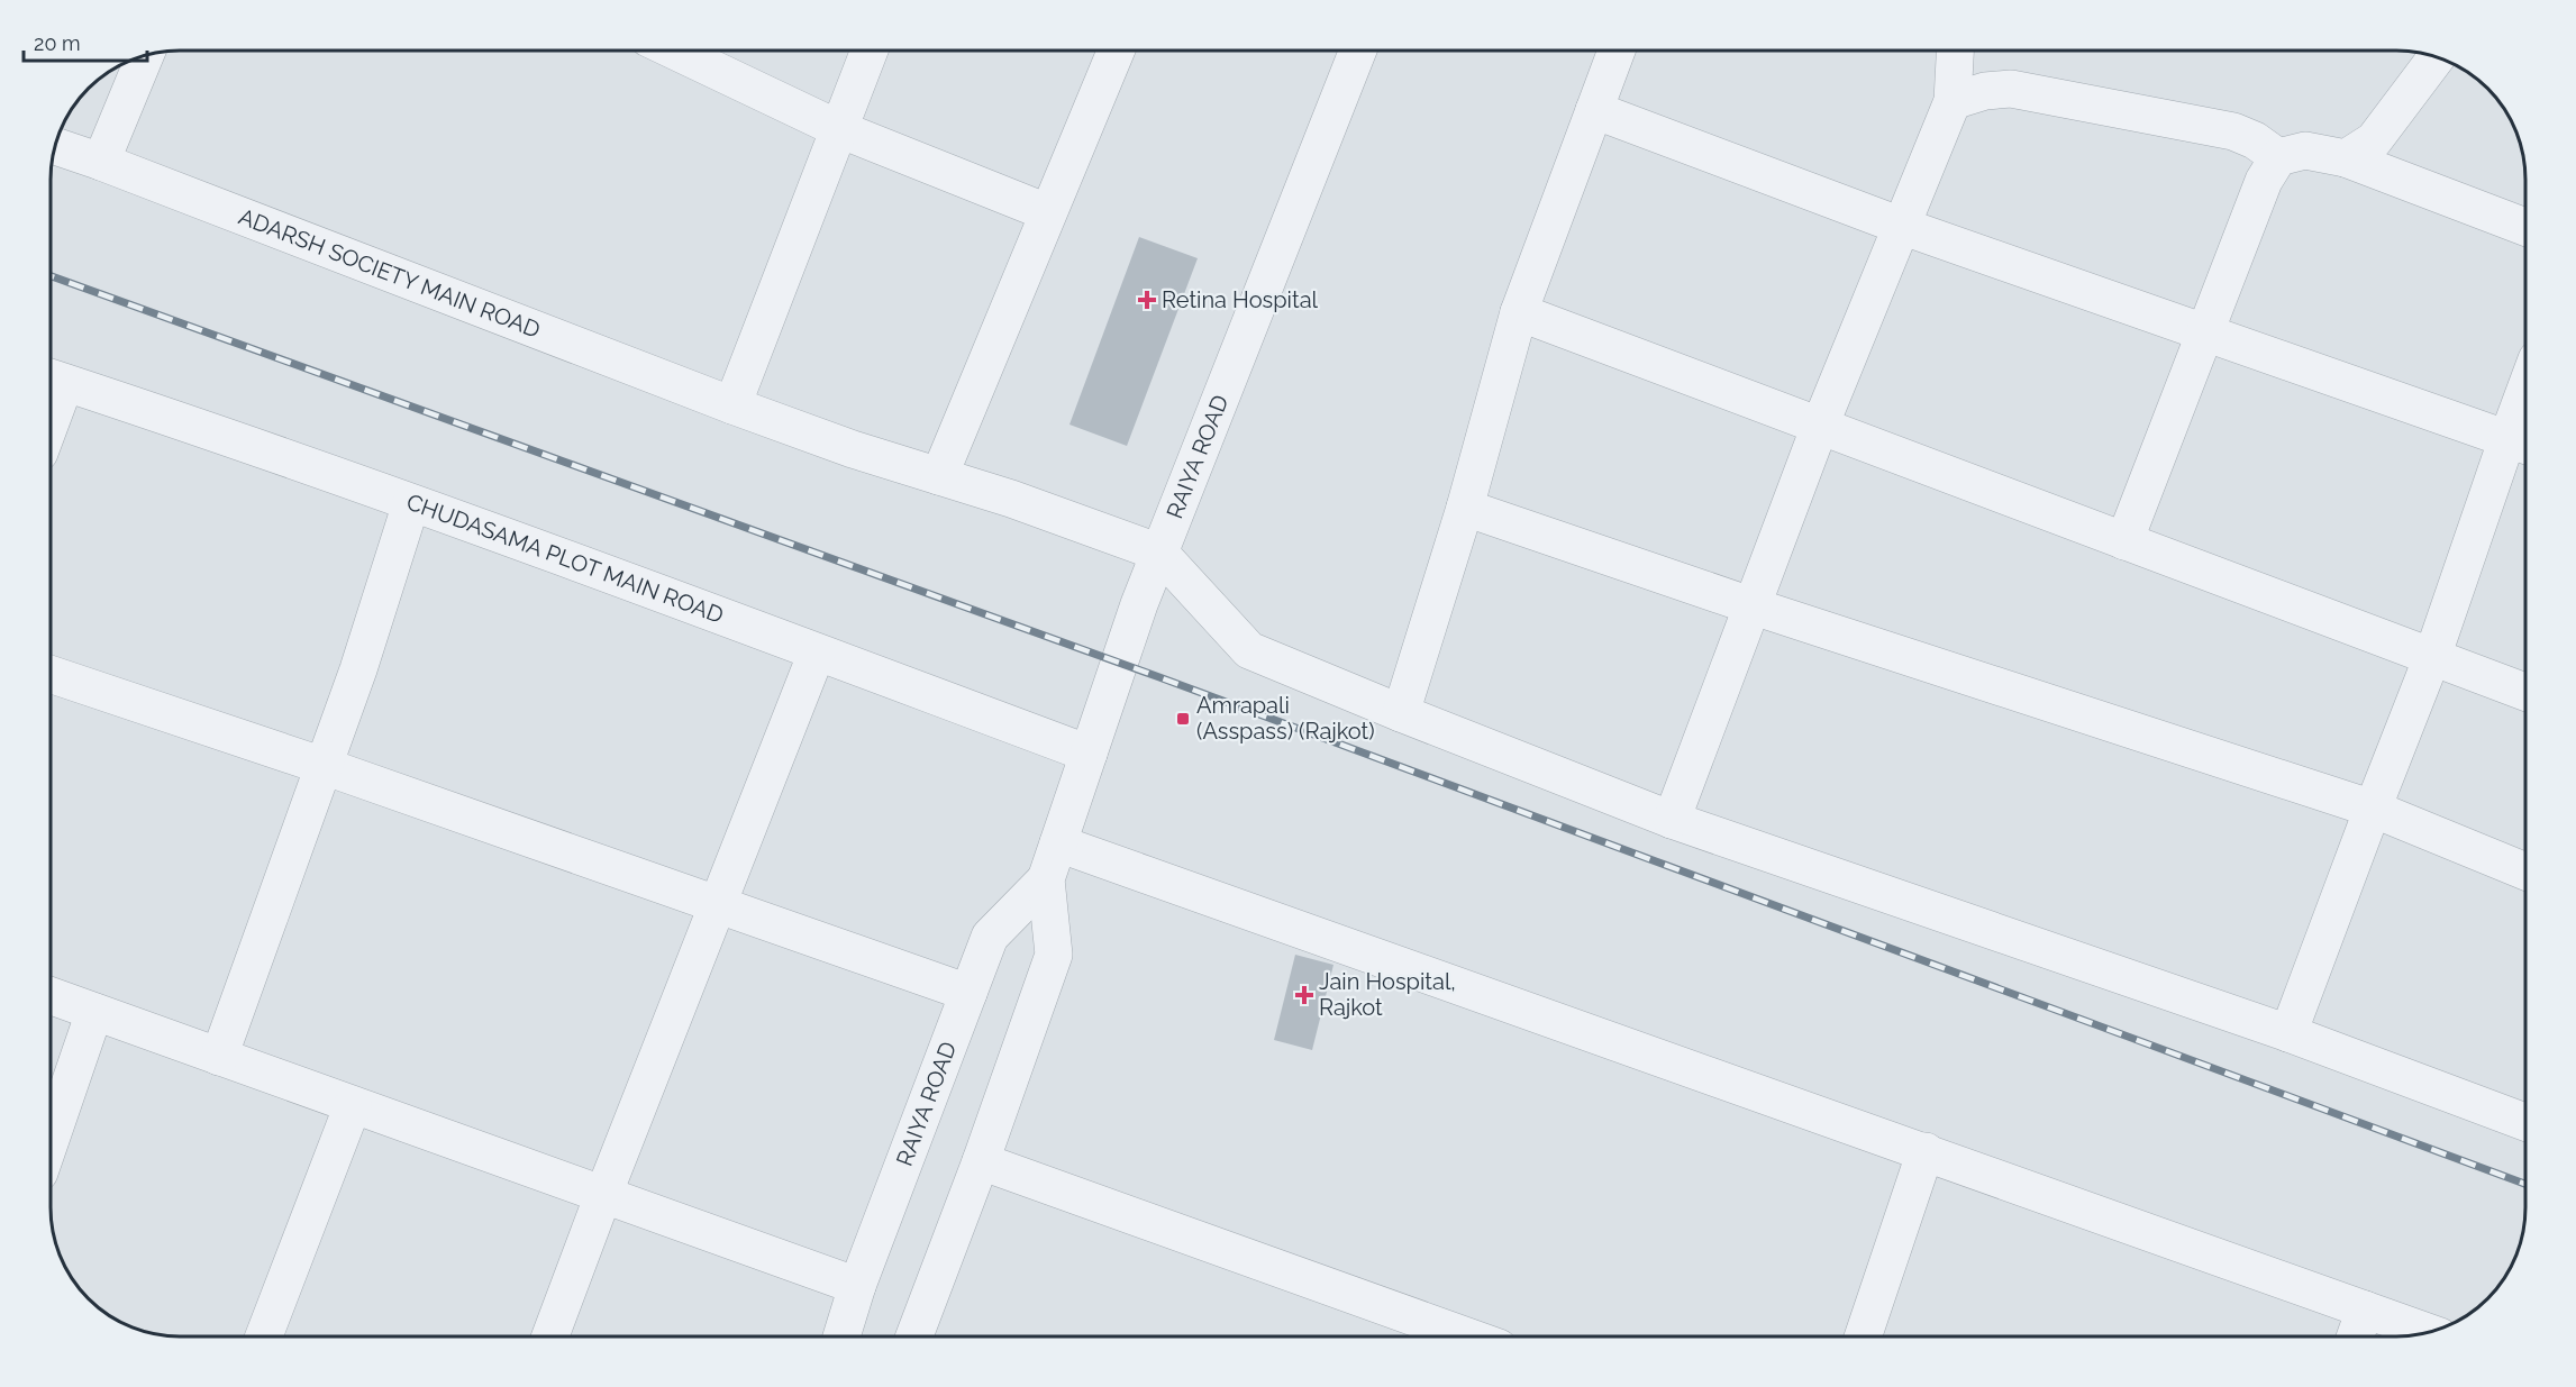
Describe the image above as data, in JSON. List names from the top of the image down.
{
  "streets": {
    "street": ["ADARSH SOCIETY MAIN ROAD", "RAIYA ROAD", "CHUDASAMA PLOT MAIN ROAD"]
  },
  "crossings": [
    ["ADARSH SOCIETY MAIN ROAD", "RAIYA ROAD"],
    ["RAIYA ROAD", "CHUDASAMA PLOT MAIN ROAD"]
  ],
  "places": {
    "health": ["Retina Hospital", "Jain Hospital, Rajkot"],
    "transit": ["Amrapali (Asspass) (Rajkot)"]
  },
  "scale_bar": "20 m"
}
